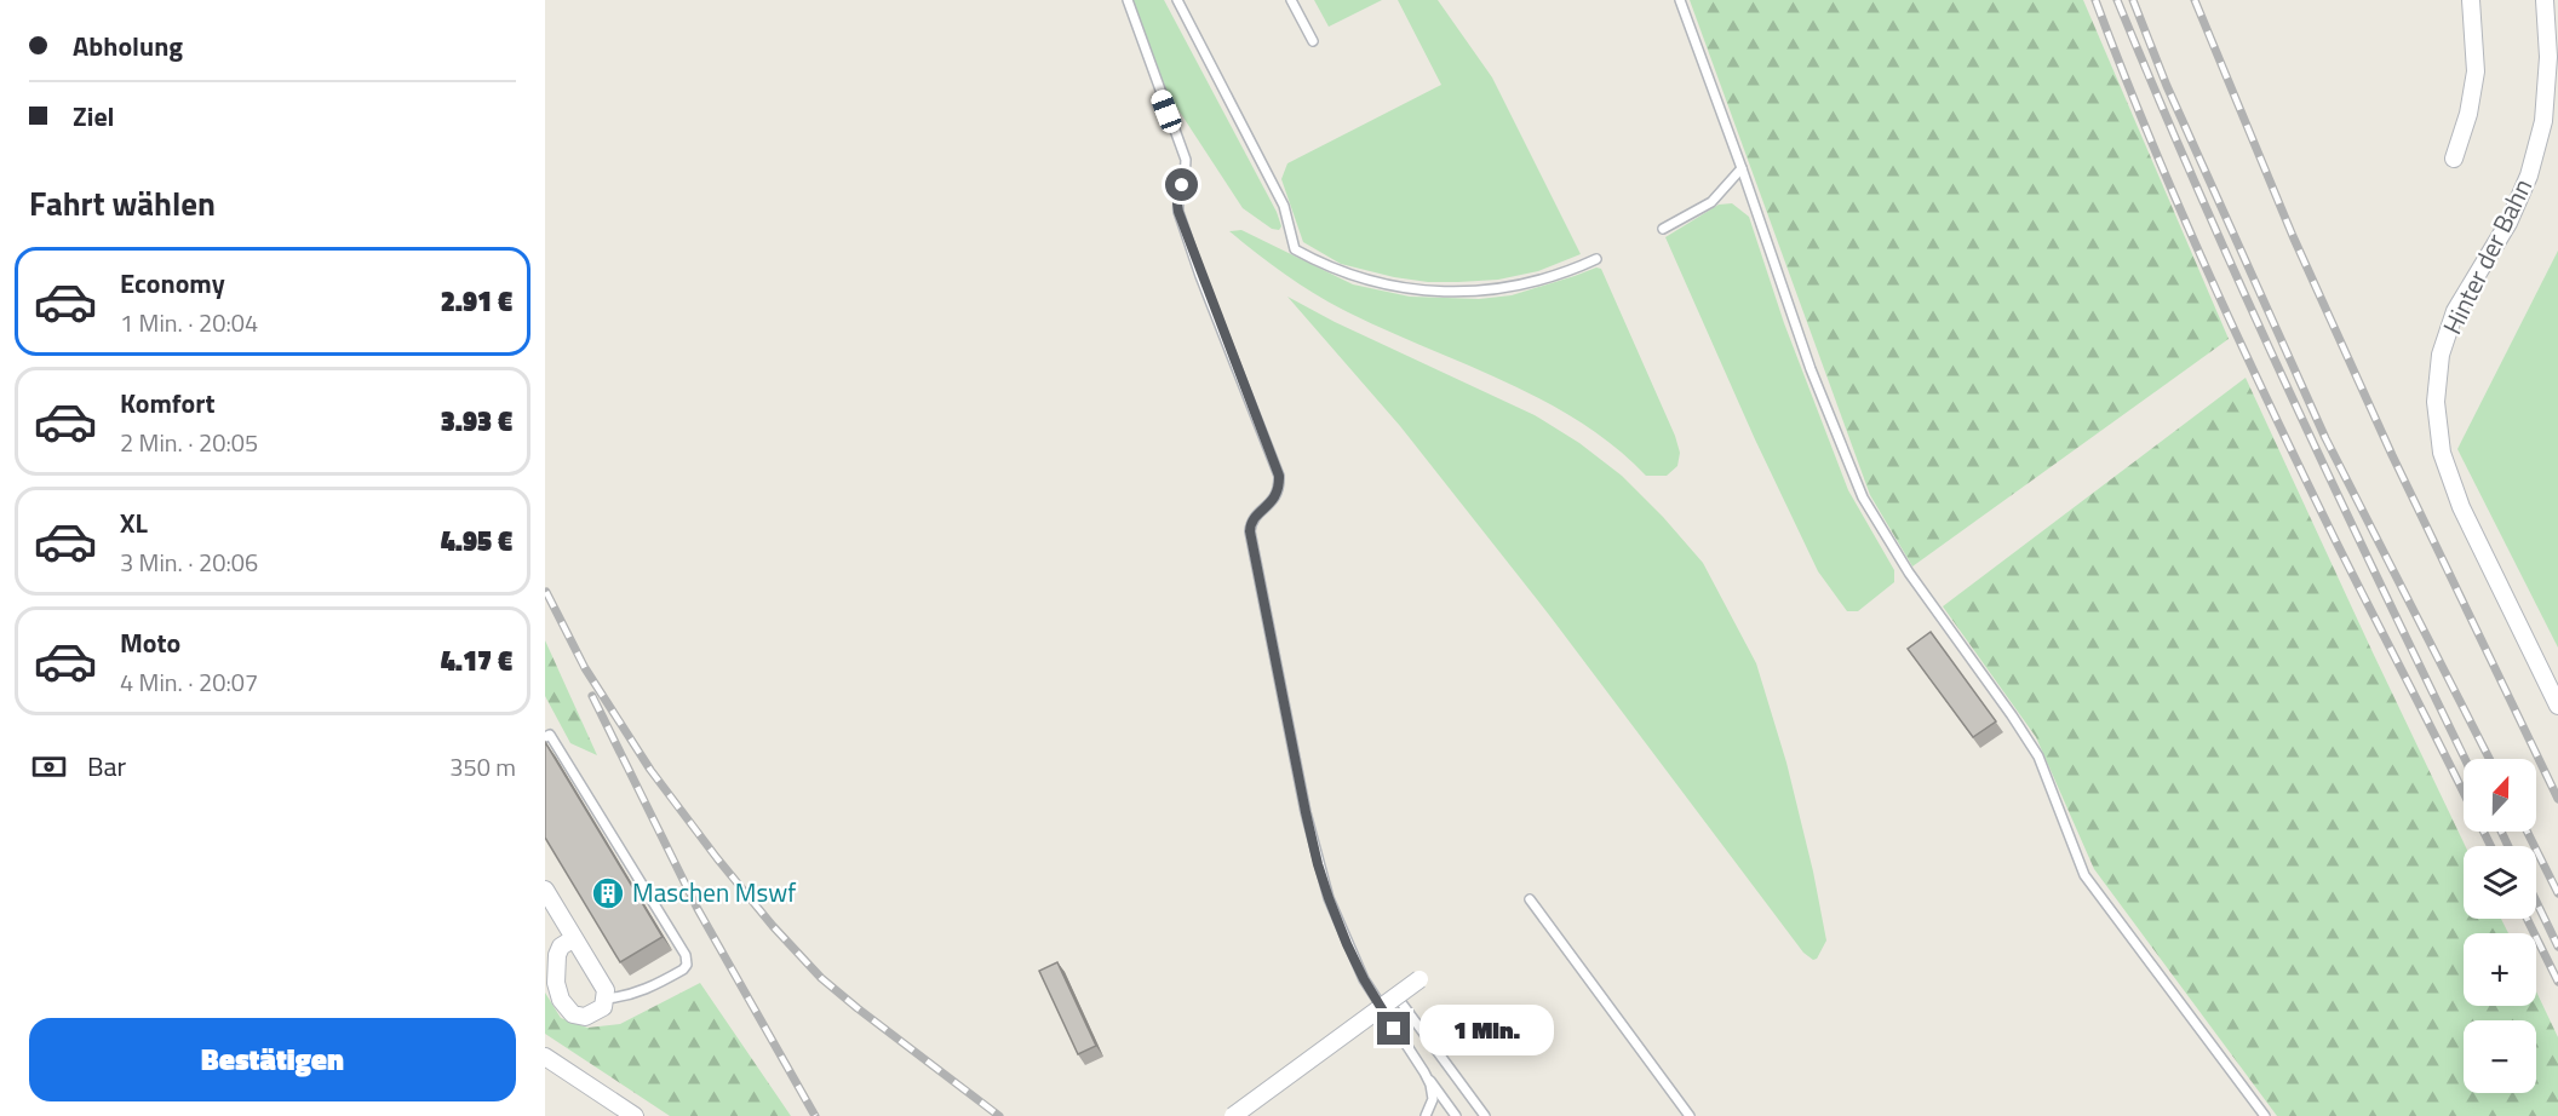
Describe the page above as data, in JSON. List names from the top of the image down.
{
  "streets": {
    "street": ["Hinter der Bahn"]
  },
  "places": {
    "building": ["Maschen Mswf"]
  },
  "north": "top",
  "page": {
    "banner": ["Abholung", "Ziel"],
    "heading": "Fahrt wählen",
    "list": [
      {
        "name": "Economy",
        "note": "1 Min. · 20:04",
        "value": "2.91 €"
      },
      {
        "name": "Komfort",
        "note": "2 Min. · 20:05",
        "value": "3.93 €"
      },
      {
        "name": "XL",
        "note": "3 Min. · 20:06",
        "value": "4.95 €"
      },
      {
        "name": "Moto",
        "note": "4 Min. · 20:07",
        "value": "4.17 €"
      }
    ],
    "pay": ["Bar", "350 m"],
    "map_buttons": ["+", "−"],
    "buttons": "Bestätigen",
    "bubble": "1 Min."
  }
}
